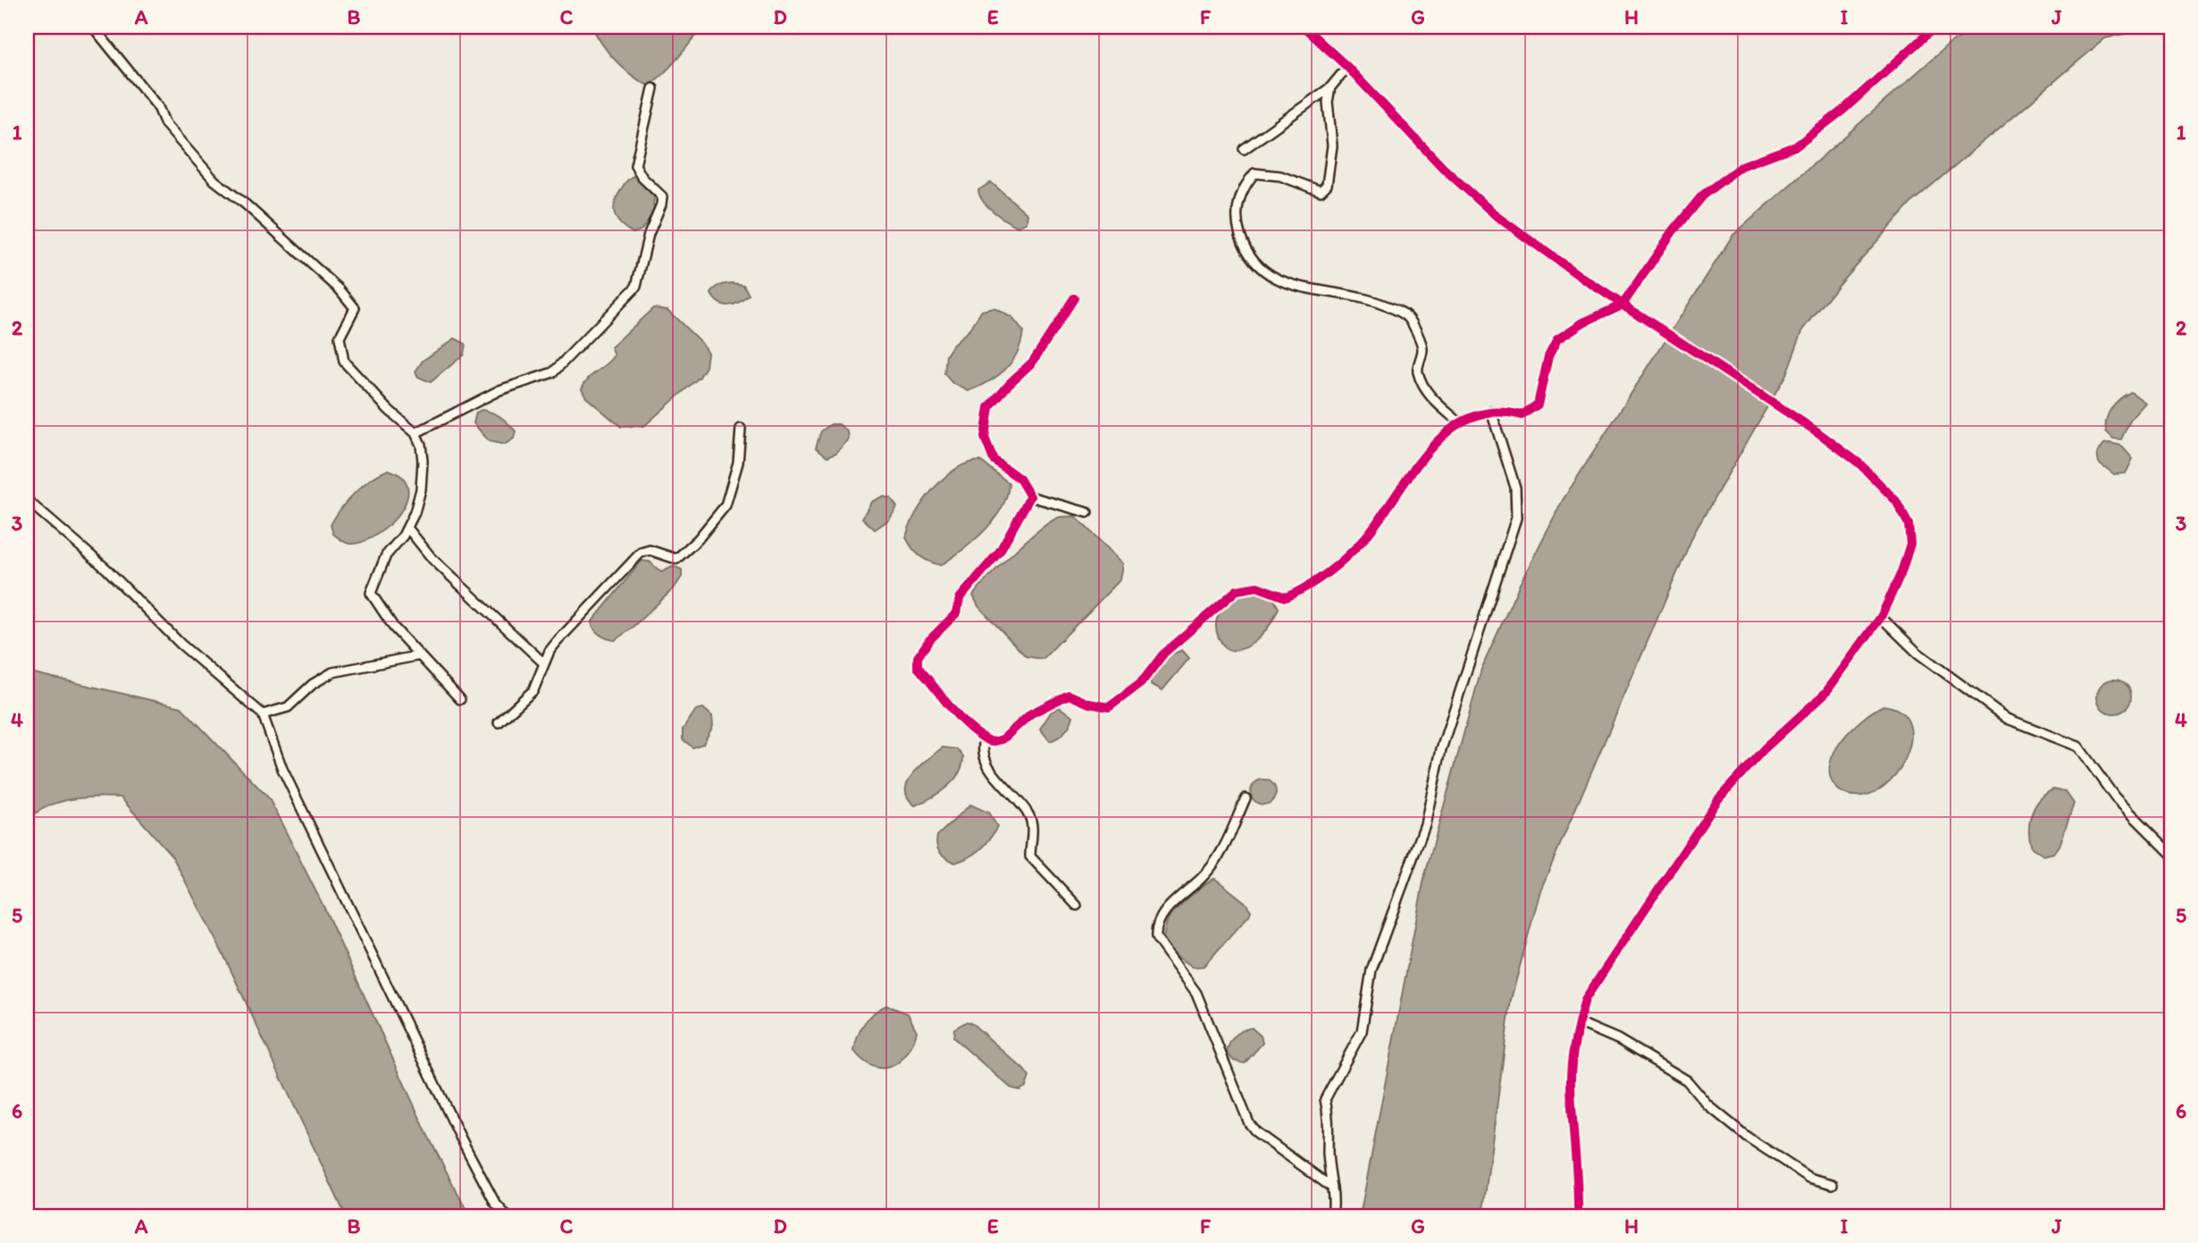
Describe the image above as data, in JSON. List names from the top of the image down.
{
  "grid": {
    "columns": [
      "A",
      "B",
      "C",
      "D",
      "E",
      "F",
      "G",
      "H",
      "I",
      "J"
    ],
    "rows": [
      "1",
      "2",
      "3",
      "4",
      "5",
      "6"
    ]
  }
}
